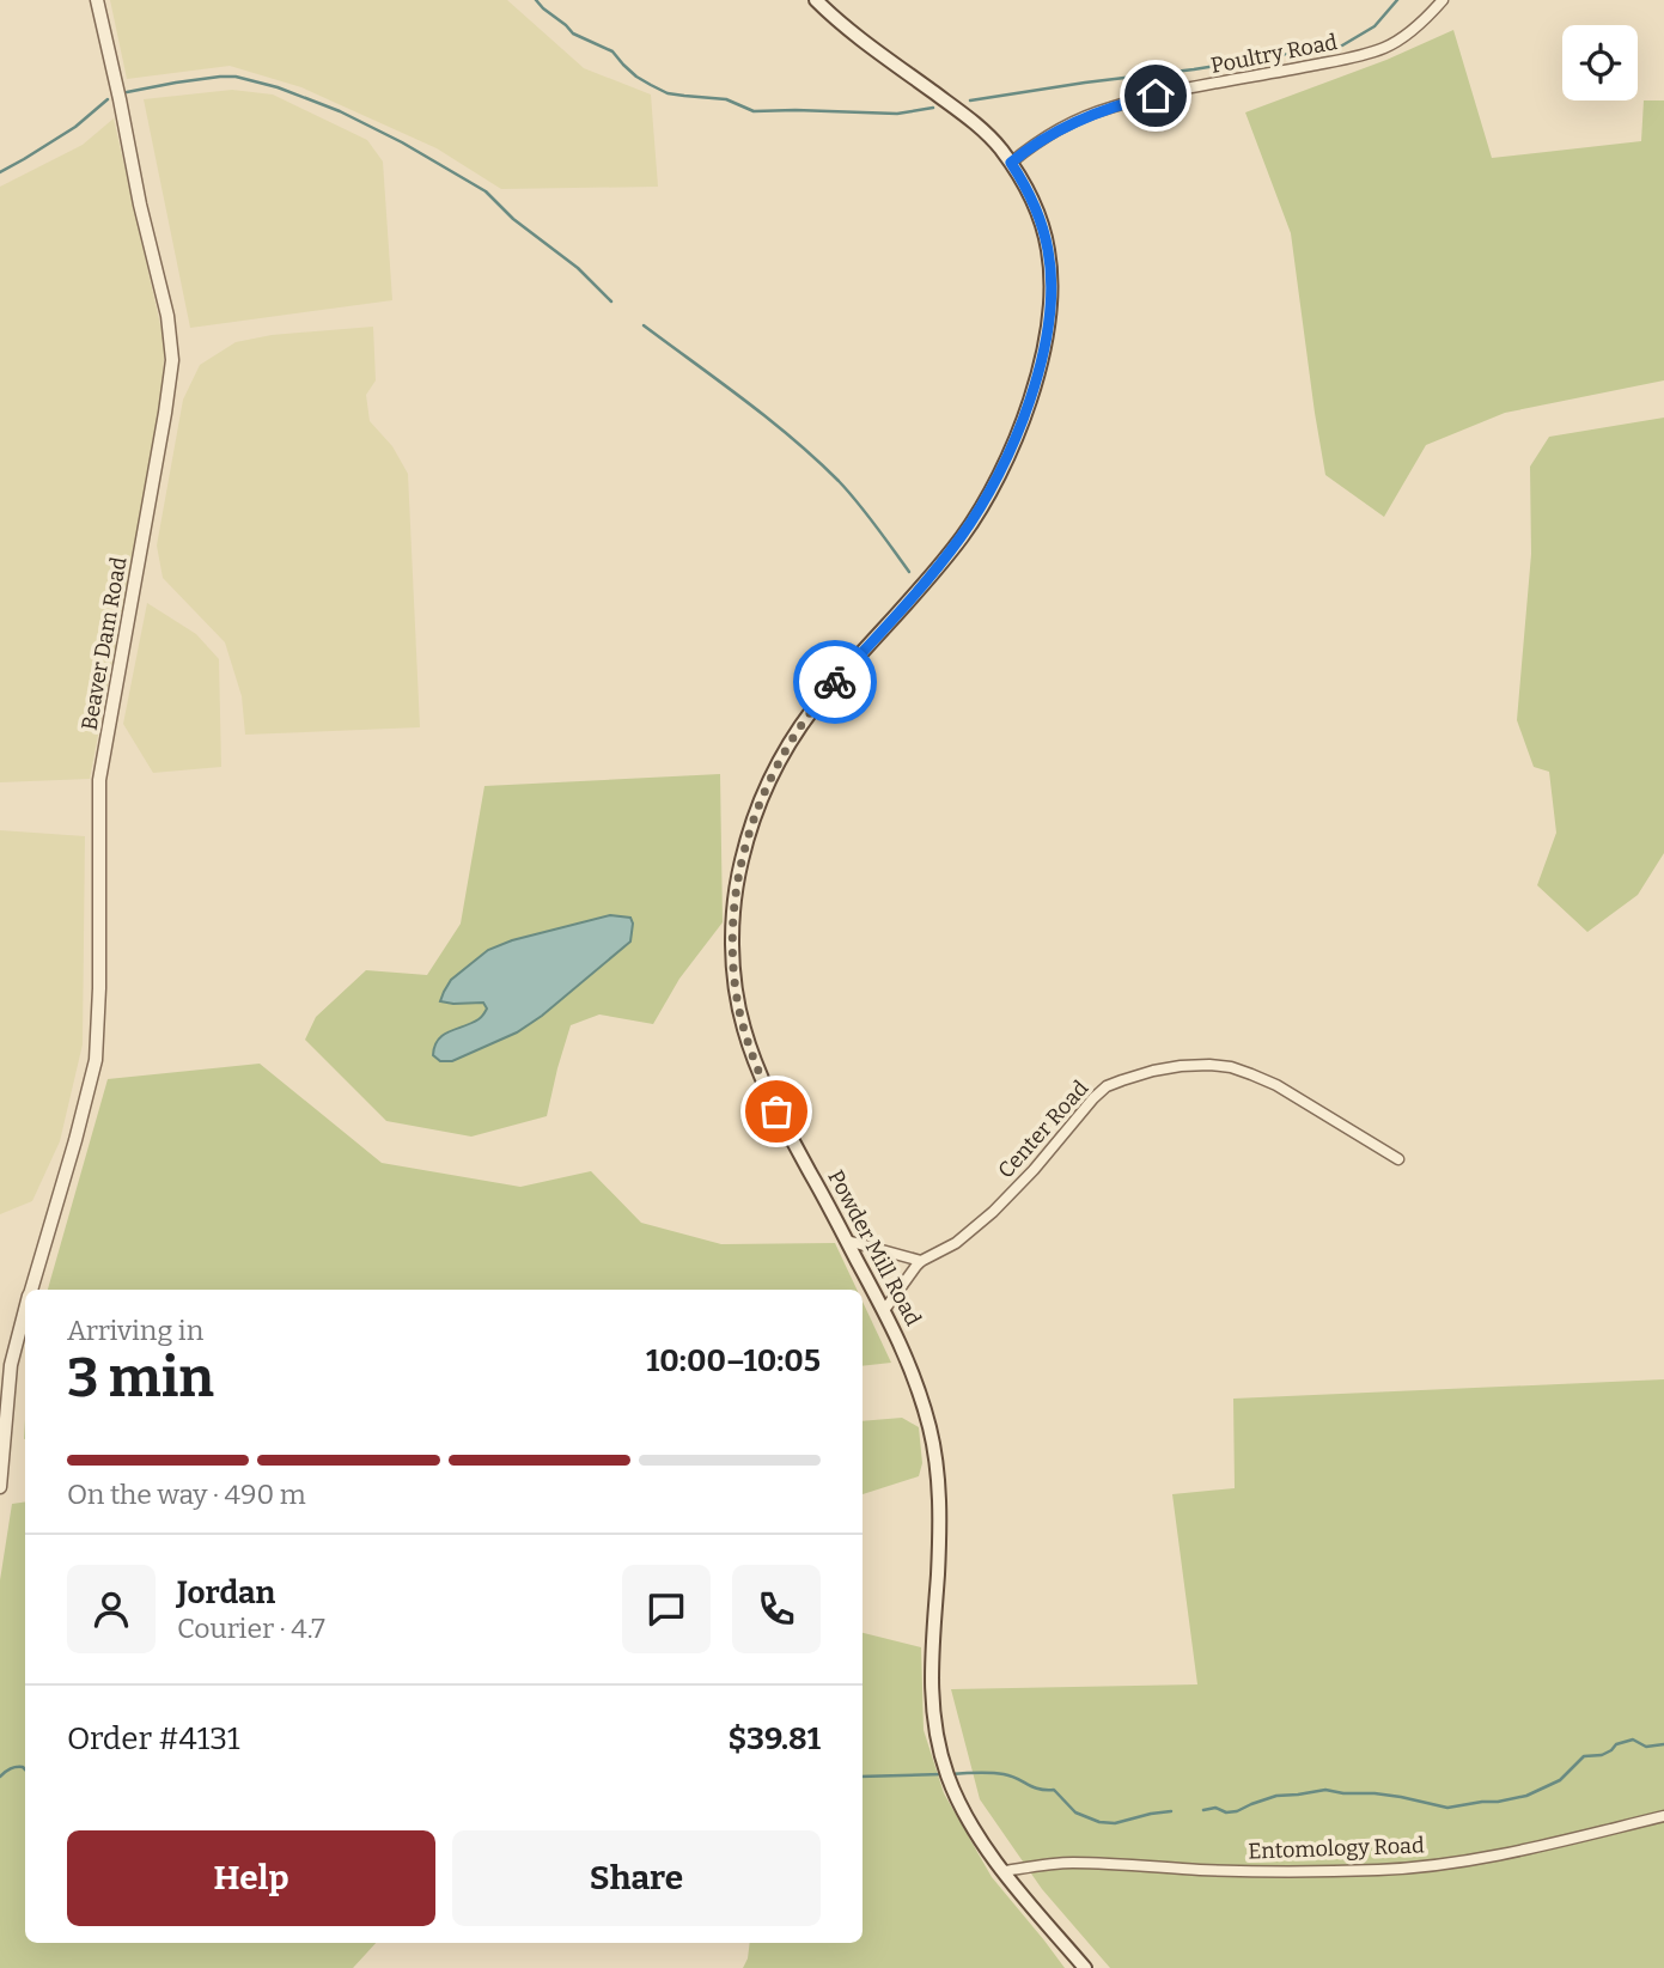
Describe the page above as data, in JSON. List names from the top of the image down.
{
  "streets": {
    "main road": ["Powder Mill Road"],
    "street": [
      "Poultry Road",
      "Beaver Dam Road",
      "Center Road",
      "Entomology Road"
    ]
  },
  "crossings": [
    ["Poultry Road", "Powder Mill Road"],
    ["Center Road", "Powder Mill Road"],
    ["Powder Mill Road", "Entomology Road"]
  ],
  "page": {
    "heading": ["3 min", "Arriving in", "10:00–10:05"],
    "panel": [
      "Jordan",
      "Courier · 4.7",
      "Order #4131",
      "$39.81"
    ],
    "bar": "On the way · 490 m",
    "buttons": ["Help", "Share"]
  }
}
